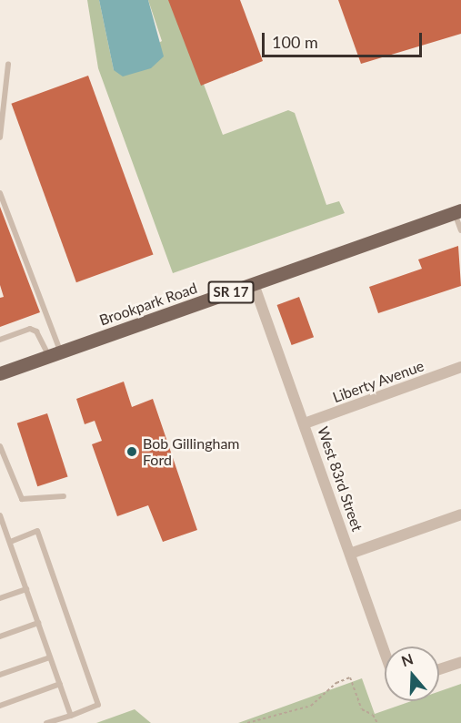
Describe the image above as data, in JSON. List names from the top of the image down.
{
  "streets": {
    "main road": ["SR 17", "Brookpark Road"],
    "street": ["Liberty Avenue", "West 83rd Street"]
  },
  "crossings": [
    ["Brookpark Road", "West 83rd Street"],
    ["Liberty Avenue", "West 83rd Street"]
  ],
  "places": ["Bob Gillingham Ford"],
  "scale_bar": "100 m",
  "north": "top"
}
